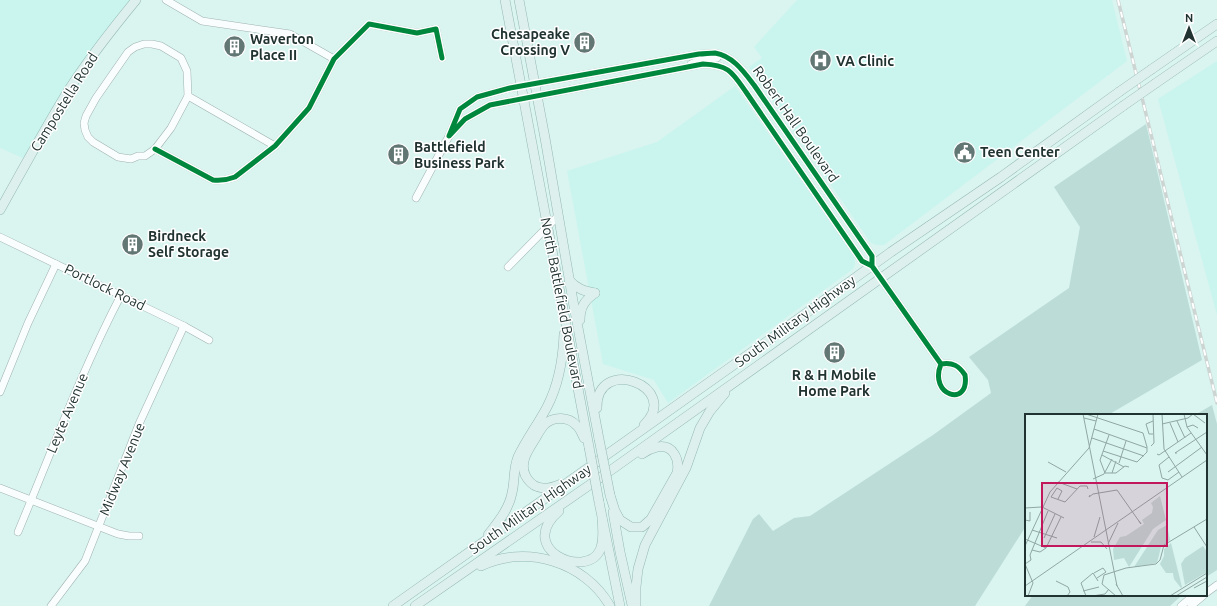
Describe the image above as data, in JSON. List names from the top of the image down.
{
  "streets": {
    "main road": ["Campostella Road", "North Battlefield Boulevard", "South Military Highway"],
    "street": [
      "Robert Hall Boulevard",
      "Portlock Road",
      "Leyte Avenue",
      "Midway Avenue"
    ]
  },
  "crossings": [
    ["Robert Hall Boulevard", "North Battlefield Boulevard"],
    ["Robert Hall Boulevard", "South Military Highway"],
    ["Portlock Road", "Leyte Avenue"],
    ["Portlock Road", "Midway Avenue"]
  ],
  "places": {
    "building": [
      "Chesapeake Crossing V",
      "Waverton Place II",
      "Battlefield Business Park",
      "Birdneck Self Storage",
      "R & H Mobile Home Park"
    ],
    "hospital": ["VA Clinic"],
    "public building": ["Teen Center"]
  },
  "north": "top"
}
